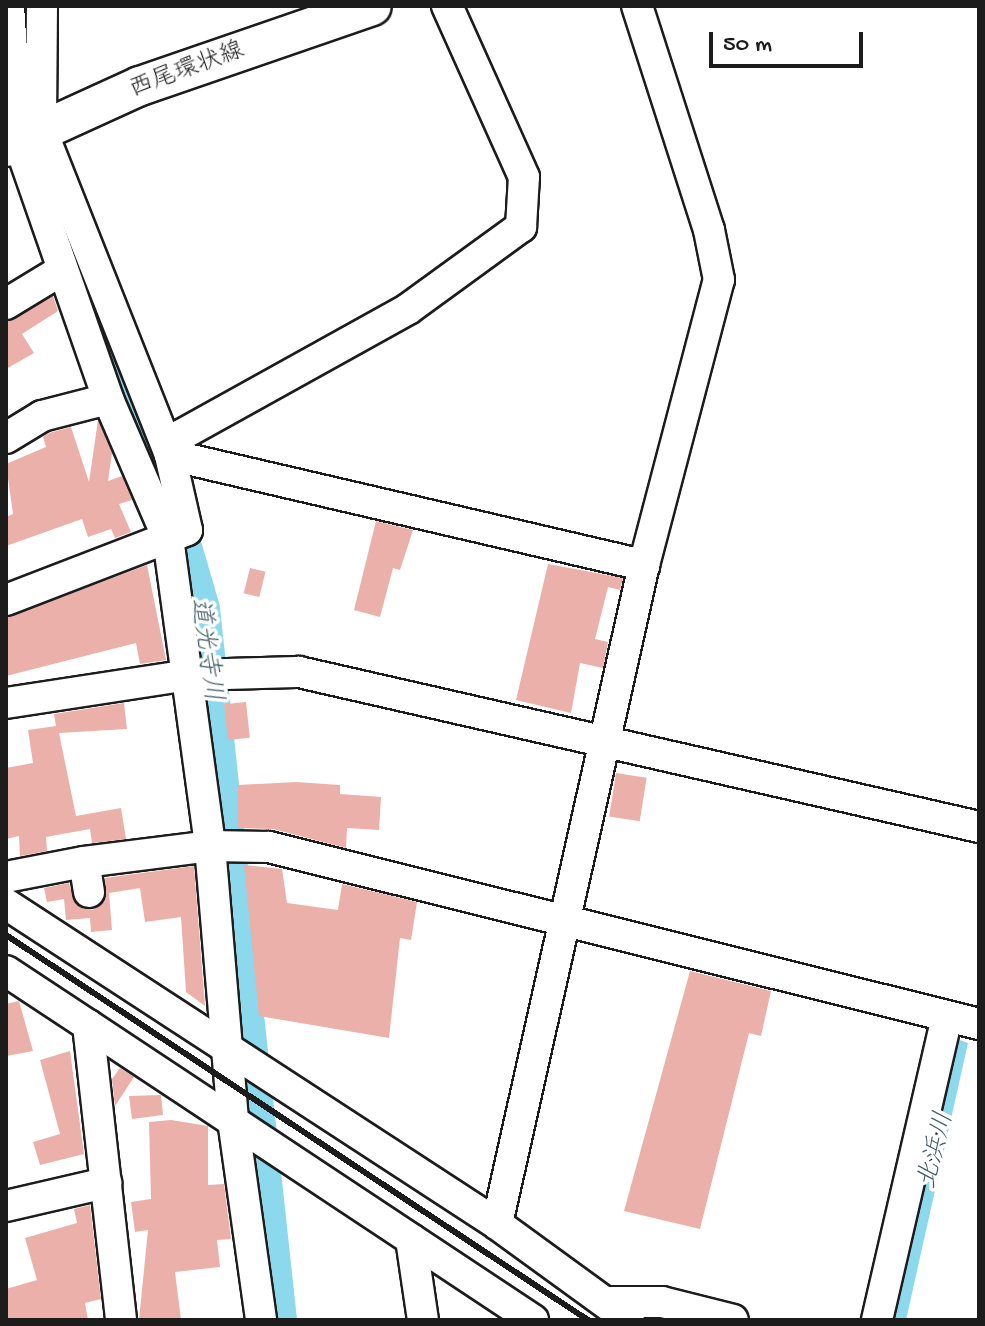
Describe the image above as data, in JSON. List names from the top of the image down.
{
  "streets": {
    "main road": ["西尾環状線"]
  },
  "water": ["道光寺川", "北浜川"],
  "scale_bar": "50 m"
}
